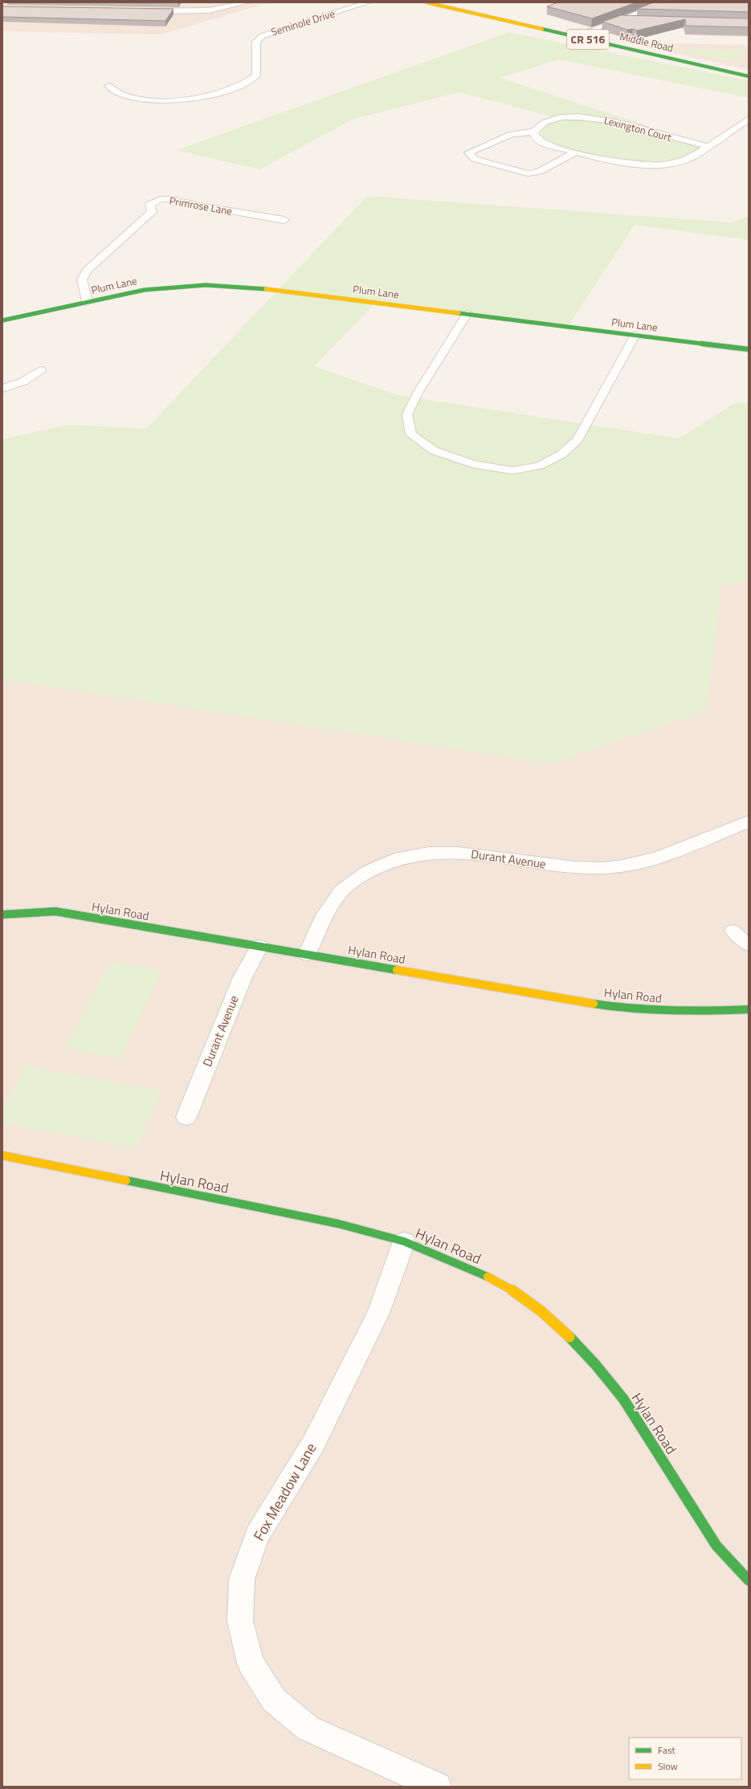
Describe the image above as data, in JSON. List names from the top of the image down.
{
  "streets": {
    "street": [
      "Seminole Drive",
      "CR 516",
      "Middle Road",
      "Lexington Court",
      "Primrose Lane",
      "Plum Lane",
      "Durant Avenue",
      "Hylan Road",
      "Fox Meadow Lane"
    ]
  },
  "crossings": [
    ["Primrose Lane", "Plum Lane"],
    ["Durant Avenue", "Hylan Road"],
    ["Hylan Road", "Fox Meadow Lane"]
  ],
  "legend": ["Fast", "Slow"]
}
